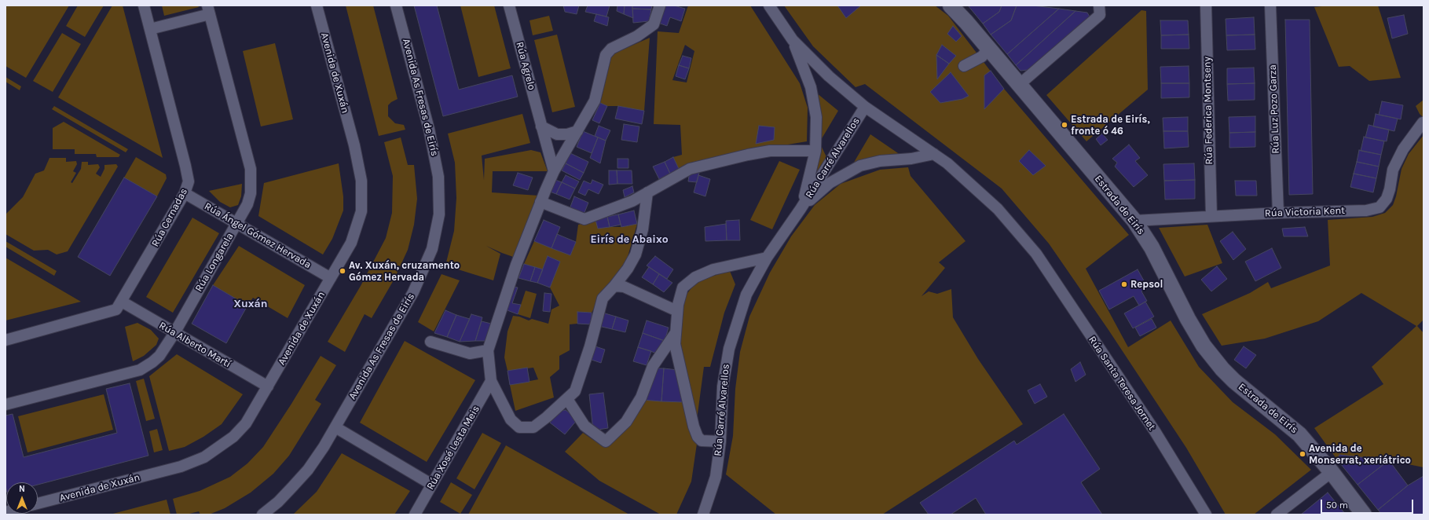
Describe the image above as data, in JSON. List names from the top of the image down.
{
  "streets": {
    "street": [
      "Rúa Agrelo",
      "Avenida de Xuxán",
      "Avenida As Fresas de Eirís",
      "Rúa Luz Pozo Garza",
      "Rúa Federica Montseny",
      "Rúa Carré Alvarellos",
      "Estrada de Eirís",
      "Rúa Victoria Kent",
      "Rúa Cernadas",
      "Rúa Ángel Gómez Hervada",
      "Rúa Longarela",
      "Rúa Alberto Martí",
      "Rúa Santa Teresa Jornet",
      "Rúa Xosé Lesta Meis"
    ]
  },
  "crossings": [
    ["Avenida de Xuxán", "Rúa Ángel Gómez Hervada"],
    ["Avenida de Xuxán", "Rúa Alberto Martí"],
    ["Rúa Luz Pozo Garza", "Rúa Victoria Kent"],
    ["Rúa Federica Montseny", "Rúa Victoria Kent"],
    ["Rúa Carré Alvarellos", "Rúa Santa Teresa Jornet"],
    ["Estrada de Eirís", "Rúa Victoria Kent"],
    ["Rúa Cernadas", "Rúa Ángel Gómez Hervada"],
    ["Rúa Cernadas", "Rúa Alberto Martí"],
    ["Rúa Ángel Gómez Hervada", "Rúa Longarela"],
    ["Rúa Longarela", "Rúa Alberto Martí"]
  ],
  "districts": ["Eirís de Abaixo", "Xuxán"],
  "places": [
    "Estrada de Eirís, fronte ó 46",
    "Av. Xuxán, cruzamento Gómez Hervada",
    "Repsol",
    "Avenida de Monserrat, xeriátrico"
  ],
  "scale_bar": "50 m",
  "north": "top"
}
